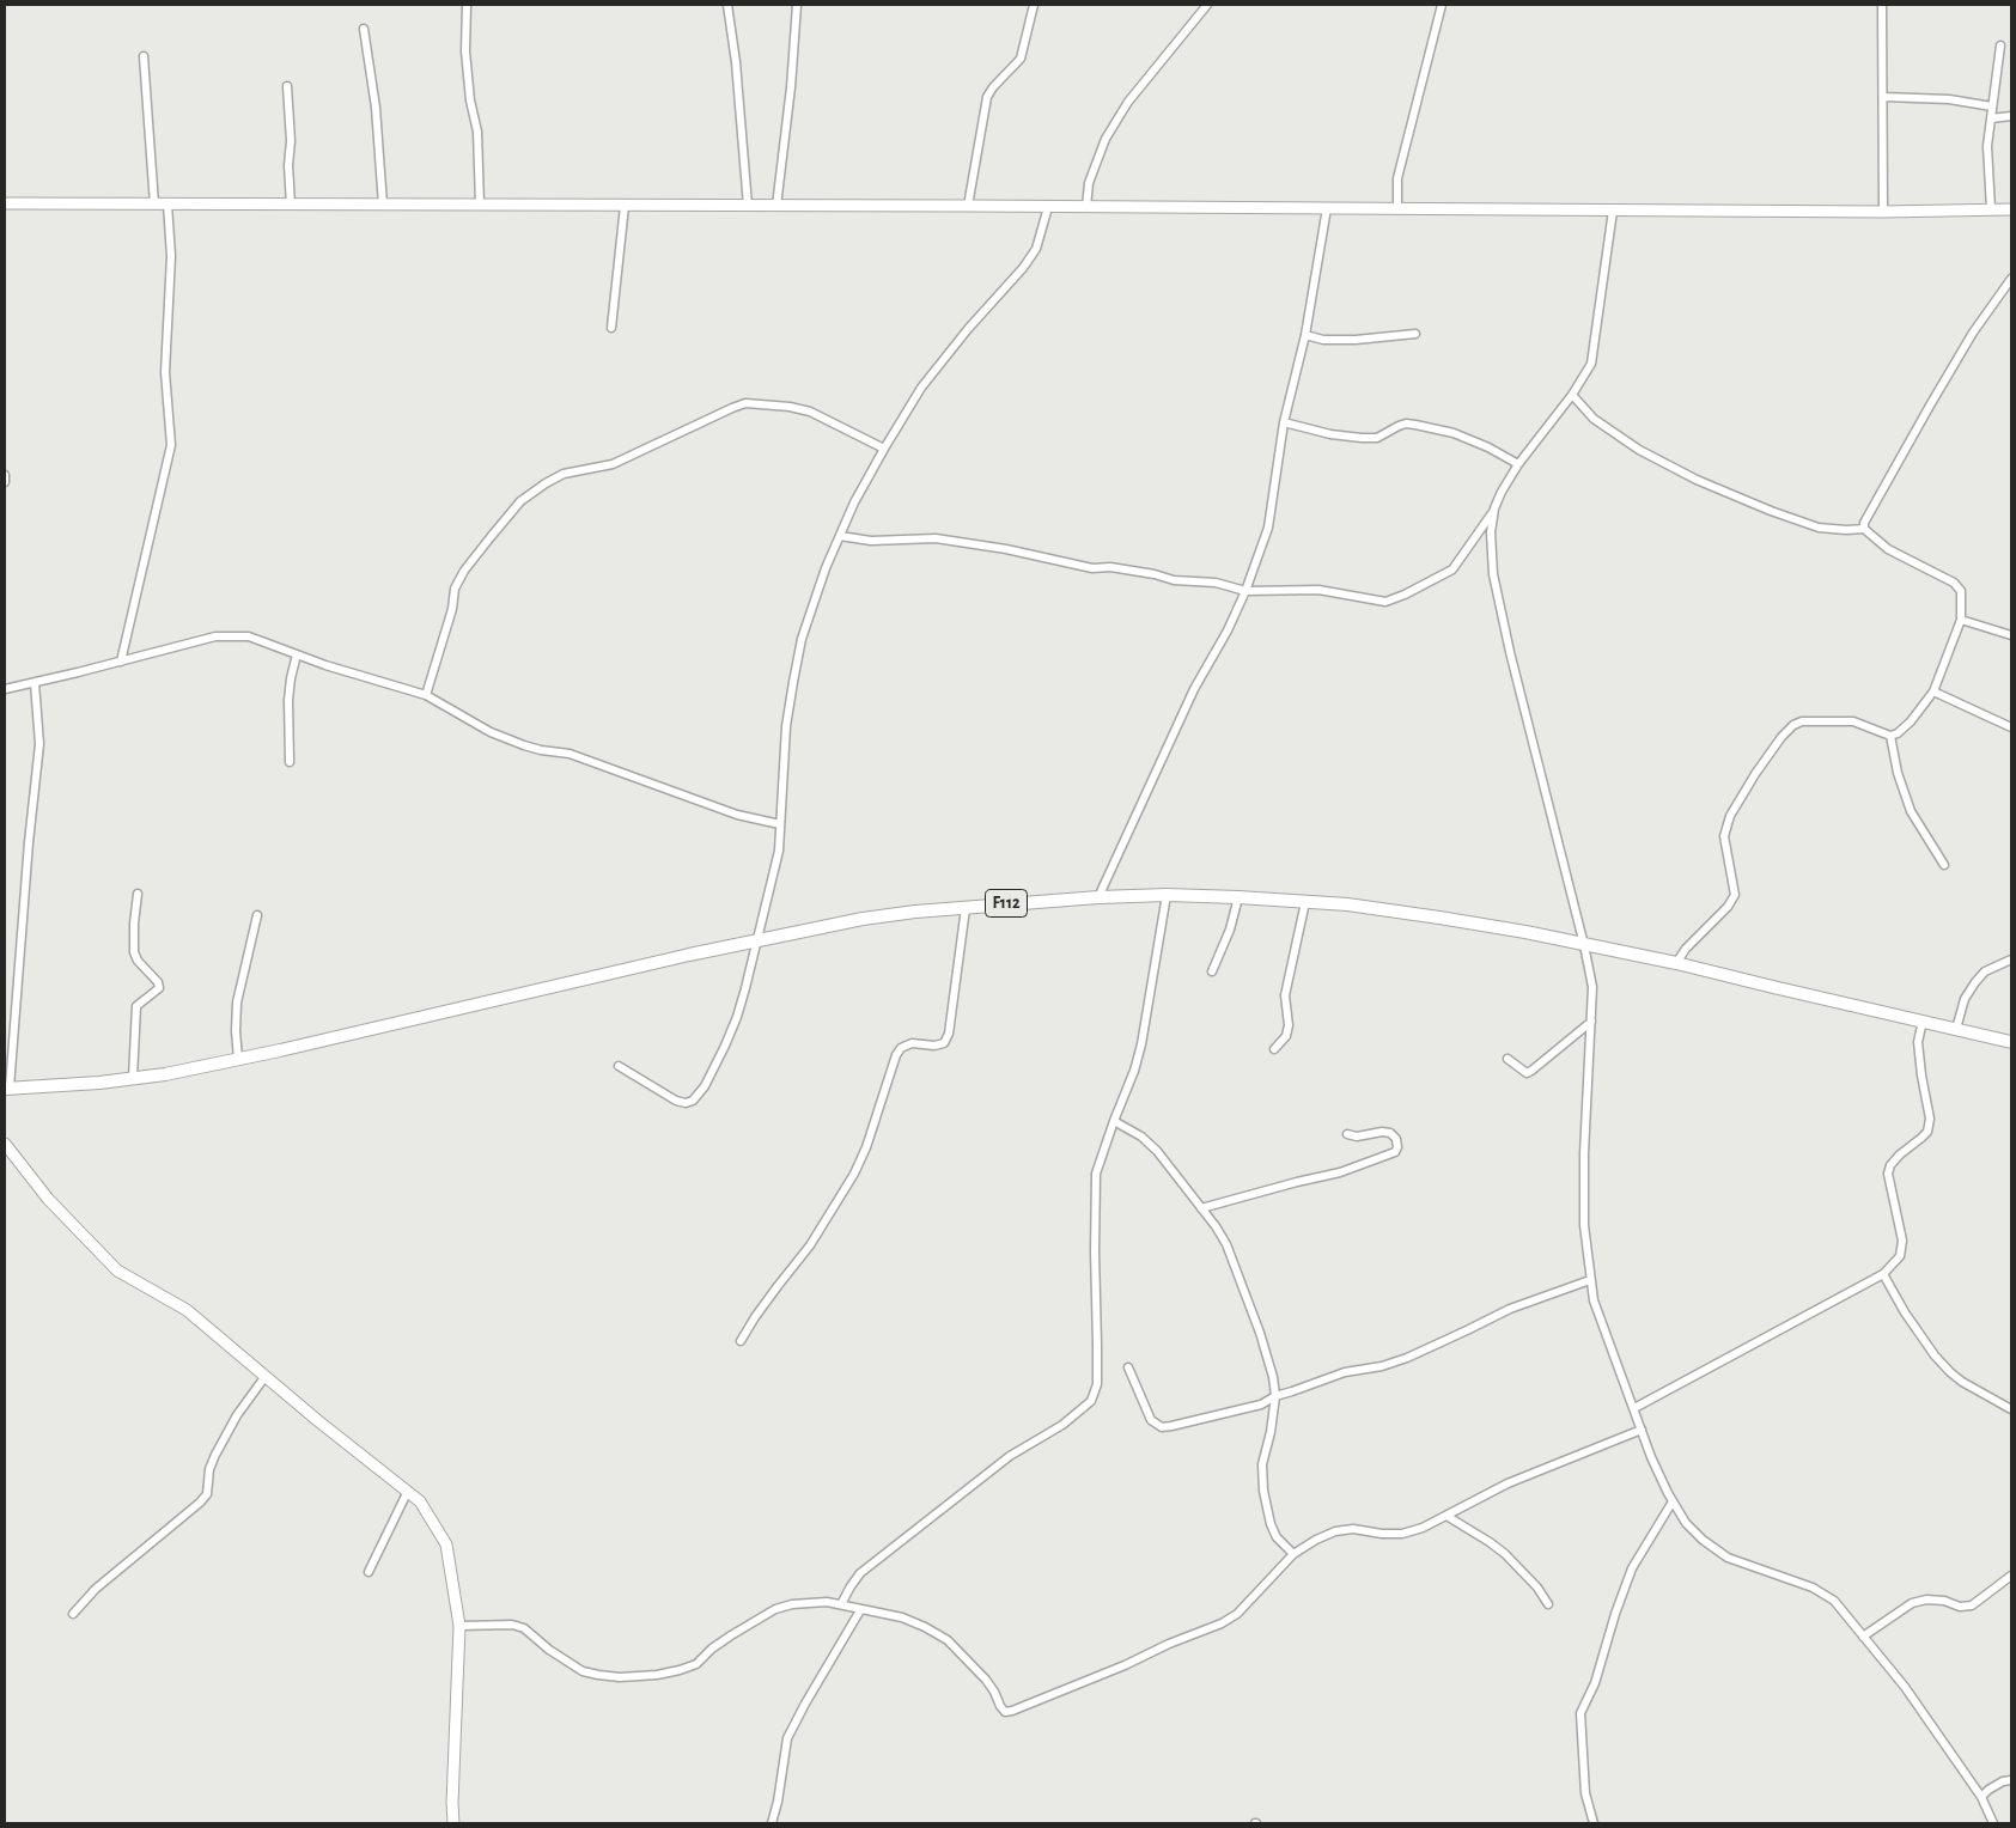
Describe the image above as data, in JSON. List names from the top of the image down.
{
  "streets": {
    "main road": ["F112"]
  }
}
